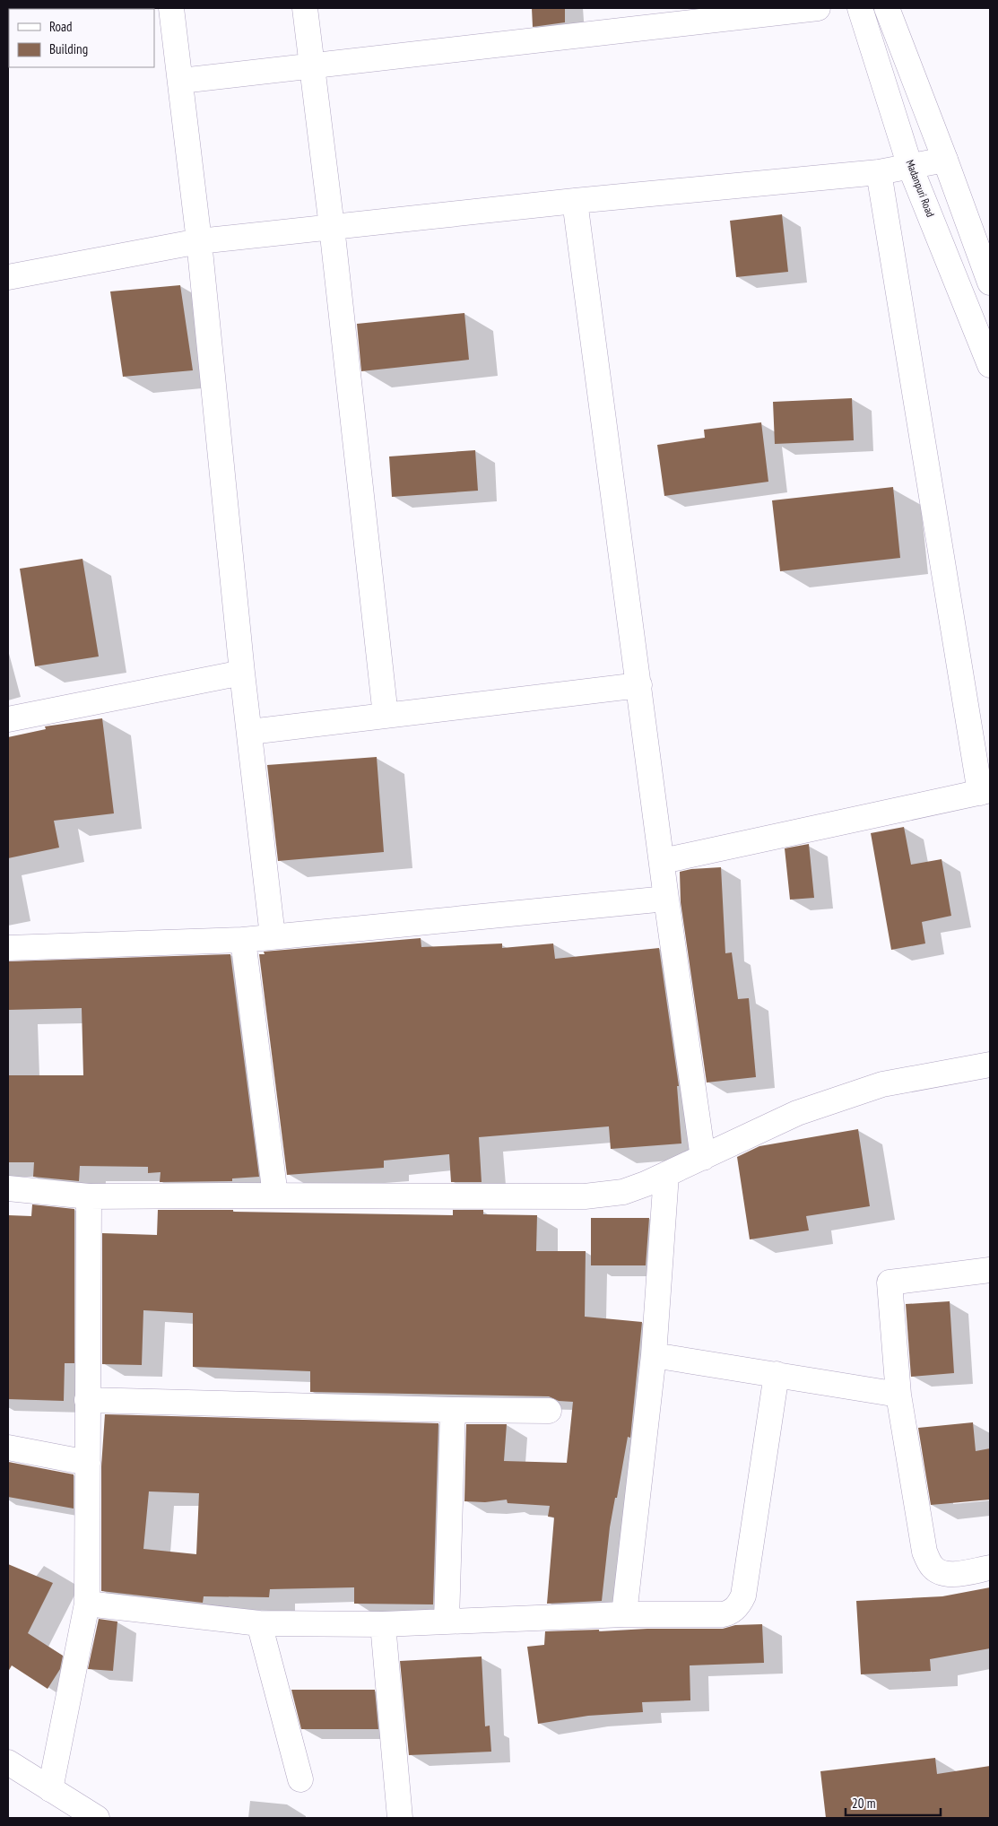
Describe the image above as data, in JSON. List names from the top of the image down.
{
  "streets": {
    "street": ["Madanpuri Road"]
  },
  "legend": ["Road", "Building"],
  "scale_bar": "20 m"
}
